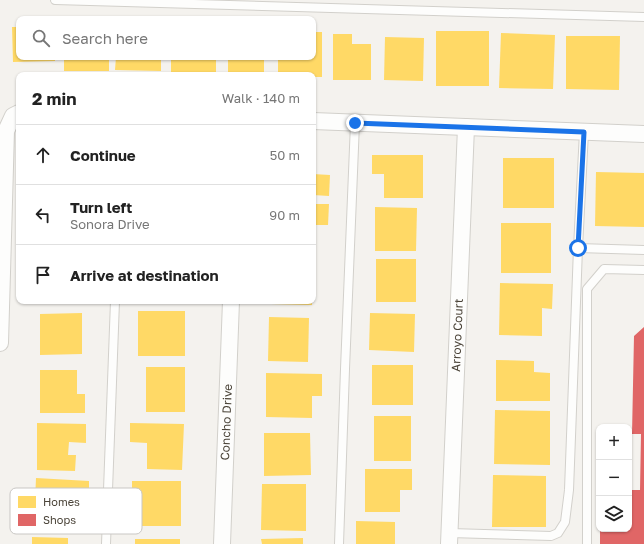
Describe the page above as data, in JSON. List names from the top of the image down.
{
  "streets": {
    "street": ["Arroyo Court", "Concho Drive"]
  },
  "legend": ["Homes", "Shops"],
  "page": {
    "search": "Search here",
    "heading": ["2 min", "Walk · 140 m"],
    "list": [
      ["Continue", "50 m"],
      ["Turn left", "Sonora Drive", "90 m"],
      "Arrive at destination"
    ],
    "map_buttons": ["+", "−"]
  }
}
